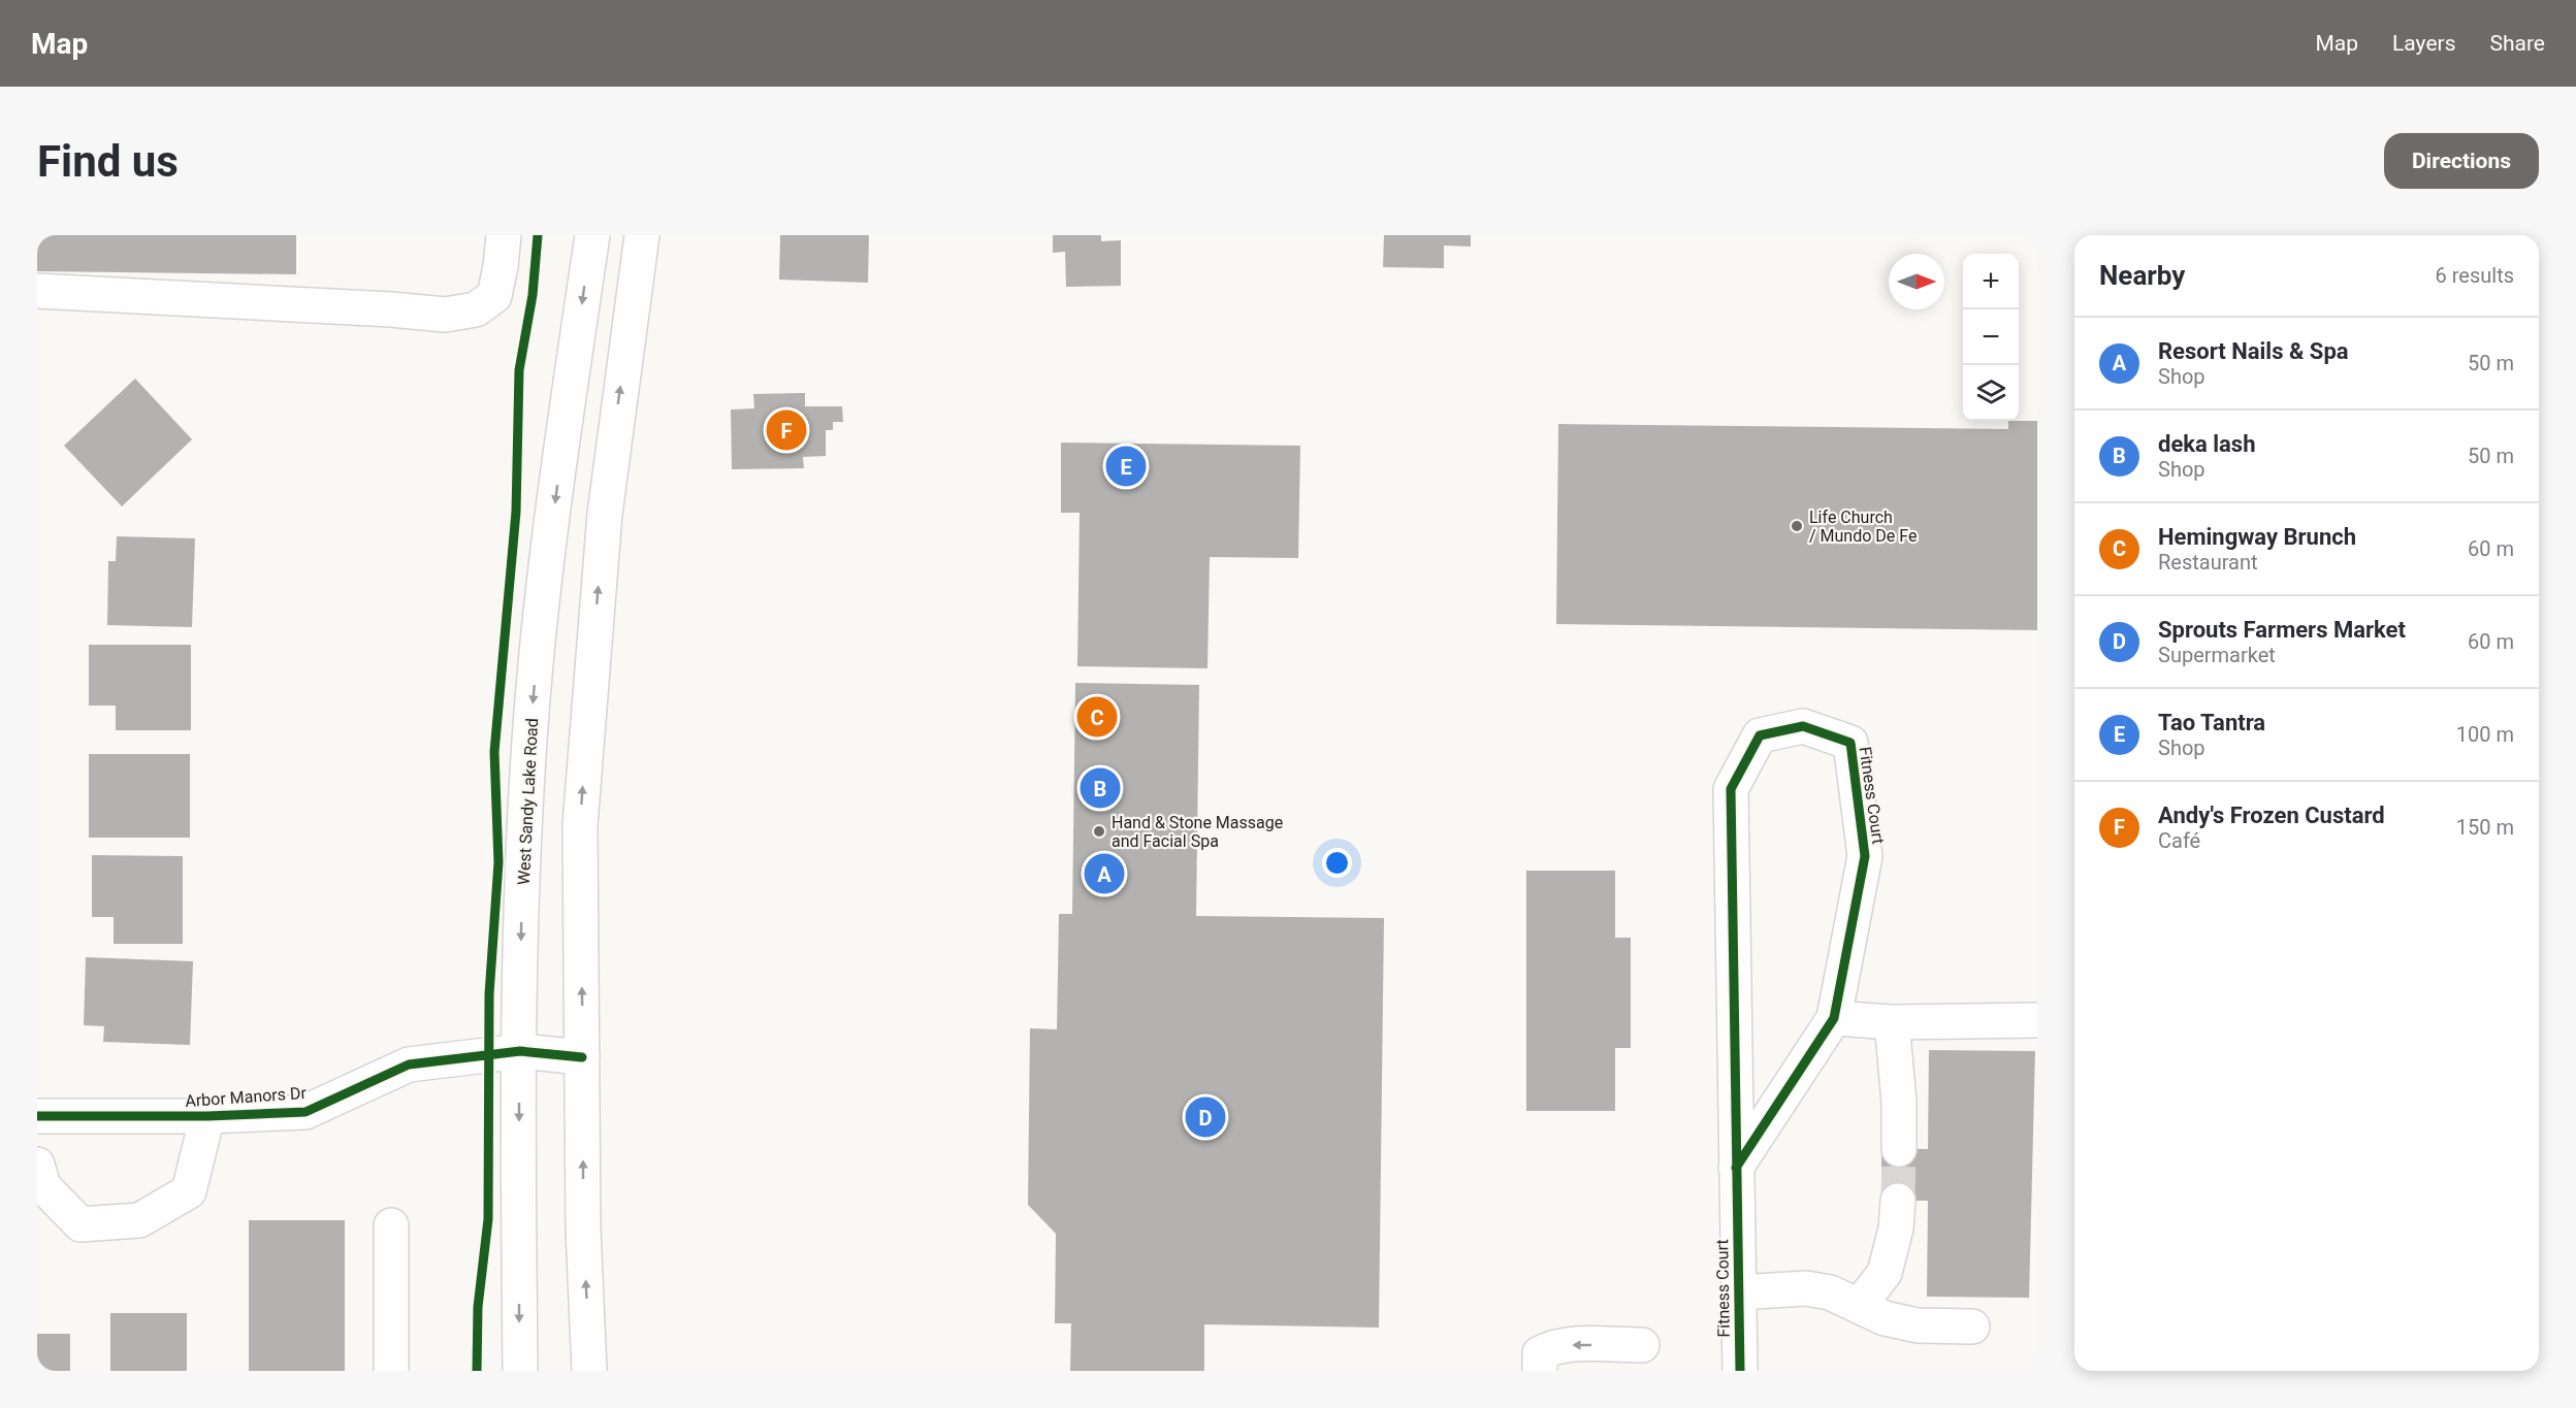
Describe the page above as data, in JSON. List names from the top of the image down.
{
  "streets": {
    "main road": ["Fitness Court", "West Sandy Lake Road", "Arbor Manors Dr"]
  },
  "crossings": [
    ["West Sandy Lake Road", "Arbor Manors Dr"]
  ],
  "places": ["Life Church / Mundo De Fe", "Hand & Stone Massage and Facial Spa"],
  "north": "right",
  "page": {
    "header": "Map",
    "nav": ["Map", "Layers", "Share"],
    "buttons": "Directions",
    "title": "Find us",
    "heading": ["Nearby", "6 results"],
    "map_buttons": ["+", "−"],
    "list": [
      {
        "mark": "A",
        "name": "Resort Nails & Spa",
        "note": "Shop",
        "value": "50 m"
      },
      {
        "mark": "B",
        "name": "deka lash",
        "note": "Shop",
        "value": "50 m"
      },
      {
        "mark": "C",
        "name": "Hemingway Brunch",
        "note": "Restaurant",
        "value": "60 m"
      },
      {
        "mark": "D",
        "name": "Sprouts Farmers Market",
        "note": "Supermarket",
        "value": "60 m"
      },
      {
        "mark": "E",
        "name": "Tao Tantra",
        "note": "Shop",
        "value": "100 m"
      },
      {
        "mark": "F",
        "name": "Andy's Frozen Custard",
        "note": "Café",
        "value": "150 m"
      }
    ],
    "pins": [
      "F",
      "E",
      "C",
      "B",
      "A",
      "D"
    ]
  }
}
